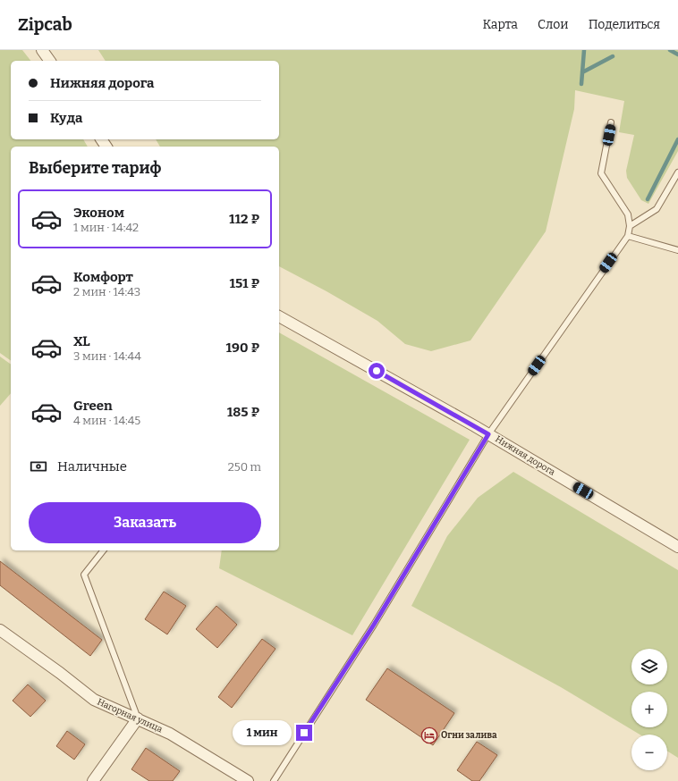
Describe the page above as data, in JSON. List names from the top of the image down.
{
  "streets": {
    "street": ["Нижняя дорога", "Нагорная улица"]
  },
  "places": {
    "hotel": ["Огни залива"]
  },
  "page": {
    "header": "Zipcab",
    "nav": ["Карта", "Слои", "Поделиться"],
    "banner": ["Нижняя дорога", "Куда"],
    "heading": "Выберите тариф",
    "list": [
      {
        "name": "Эконом",
        "note": "1 мин · 14:42",
        "value": "112 ₽"
      },
      {
        "name": "Комфорт",
        "note": "2 мин · 14:43",
        "value": "151 ₽"
      },
      {
        "name": "XL",
        "note": "3 мин · 14:44",
        "value": "190 ₽"
      },
      {
        "name": "Green",
        "note": "4 мин · 14:45",
        "value": "185 ₽"
      }
    ],
    "pay": ["Наличные", "250 m"],
    "buttons": "Заказать",
    "map_buttons": ["+", "−"],
    "bubble": "1 мин"
  }
}
